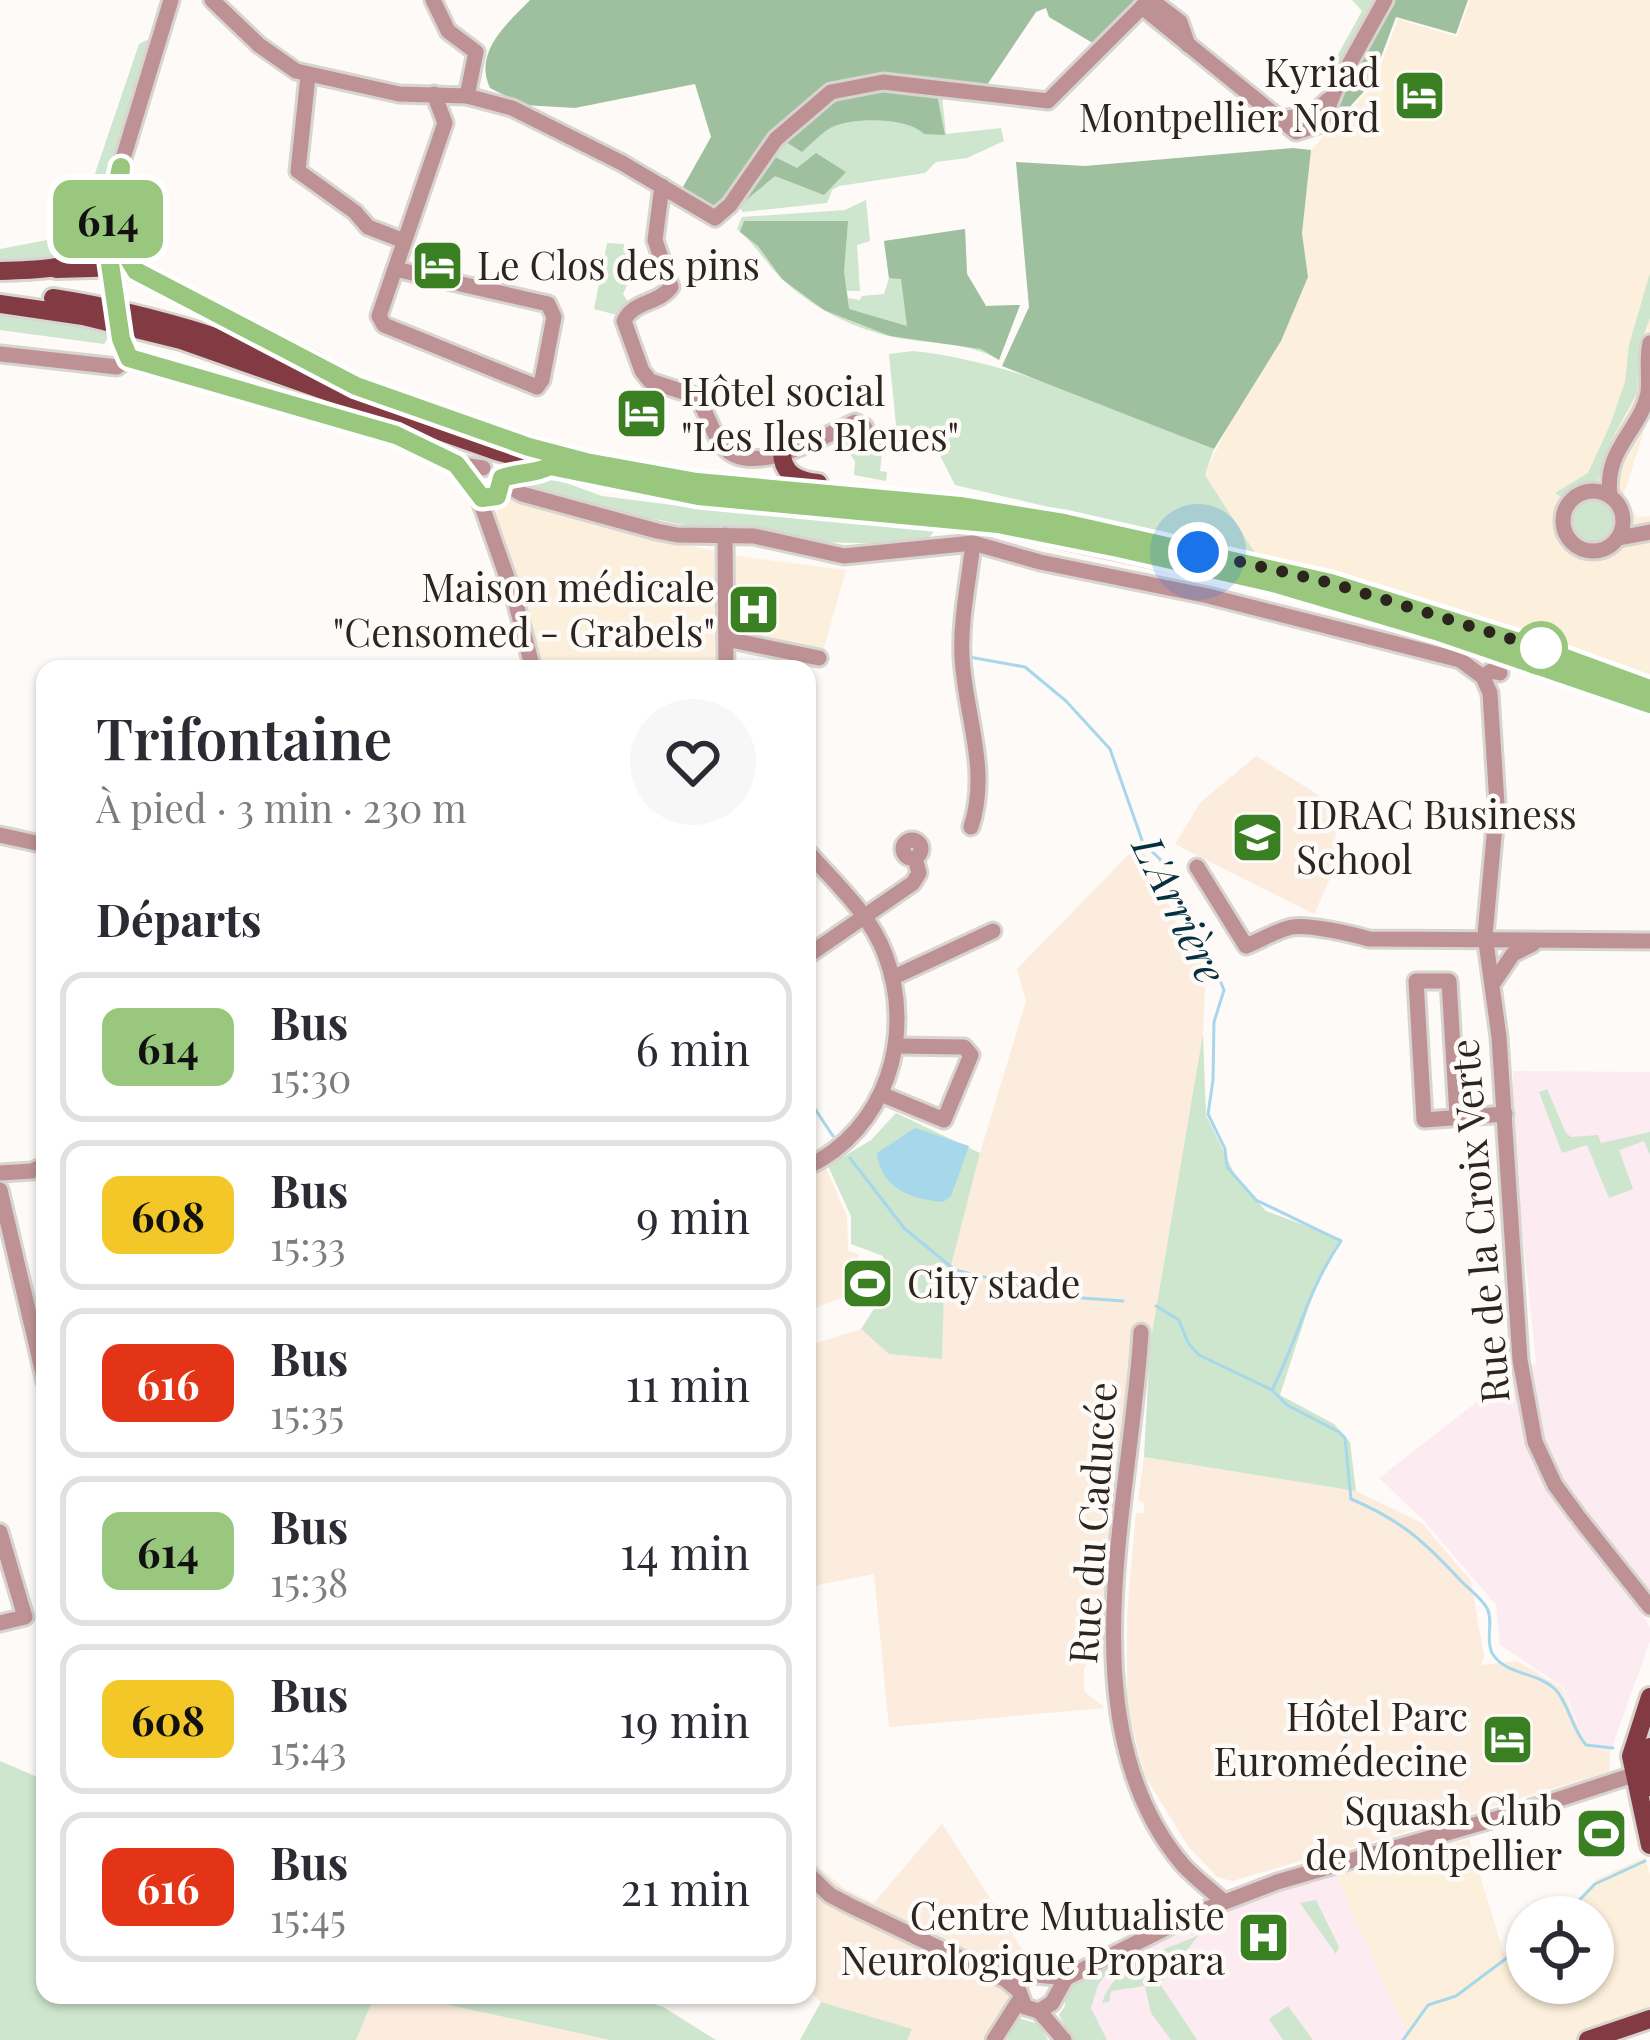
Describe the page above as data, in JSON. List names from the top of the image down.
{
  "streets": {
    "street": ["Rue de la Croix Verte", "Rue du Caducée"]
  },
  "water": ["L'Arrière"],
  "places": {
    "hotel": [
      "Kyriad Montpellier Nord",
      "Le Clos des pins",
      "Hôtel social \"Les Iles Bleues\"",
      "Hôtel Parc Euromédecine"
    ],
    "hospital": ["Maison médicale \"Censomed - Grabels\"", "Centre Mutualiste Neurologique Propara"],
    "school or university": ["IDRAC Business School"],
    "sports": ["City stade", "Squash Club de Montpellier"]
  },
  "lines": ["bus line 614"],
  "page": {
    "on_map": "614",
    "heading": [
      ["Trifontaine", "À pied · 3 min · 230 m"],
      "Départs"
    ],
    "list": [
      {
        "mark": "614",
        "name": "Bus",
        "note": "15:30",
        "value": "6 min"
      },
      {
        "mark": "608",
        "name": "Bus",
        "note": "15:33",
        "value": "9 min"
      },
      {
        "mark": "616",
        "name": "Bus",
        "note": "15:35",
        "value": "11 min"
      },
      {
        "mark": "614",
        "name": "Bus",
        "note": "15:38",
        "value": "14 min"
      },
      {
        "mark": "608",
        "name": "Bus",
        "note": "15:43",
        "value": "19 min"
      },
      {
        "mark": "616",
        "name": "Bus",
        "note": "15:45",
        "value": "21 min"
      }
    ]
  }
}
